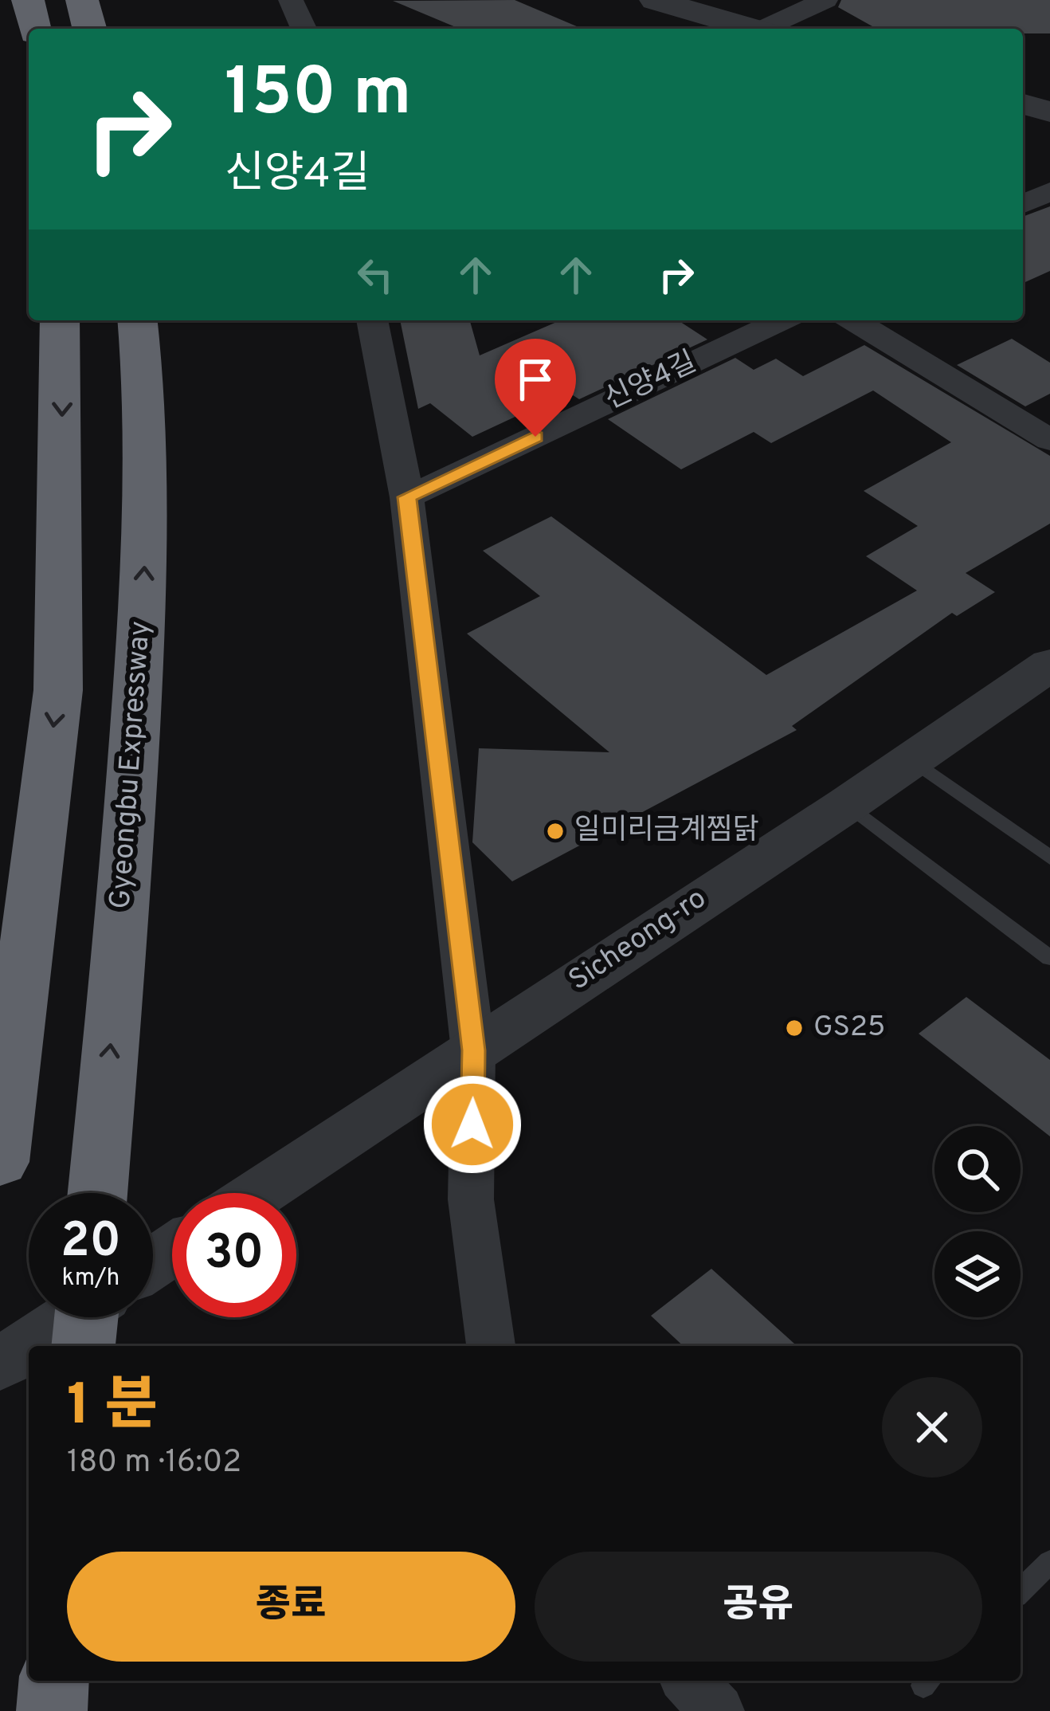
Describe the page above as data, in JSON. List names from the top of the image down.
{
  "streets": {
    "highway": ["Gyeongbu Expressway"],
    "street": ["신양4길", "Sicheong-ro"]
  },
  "places": ["일미리금계찜닭", "GS25"],
  "page": {
    "turn": ["150 m", "신양4길"],
    "speed": "20 km/h",
    "limit": "30",
    "heading": ["1 분", "180 m · 16:02"],
    "buttons": ["종료", "공유"]
  }
}
